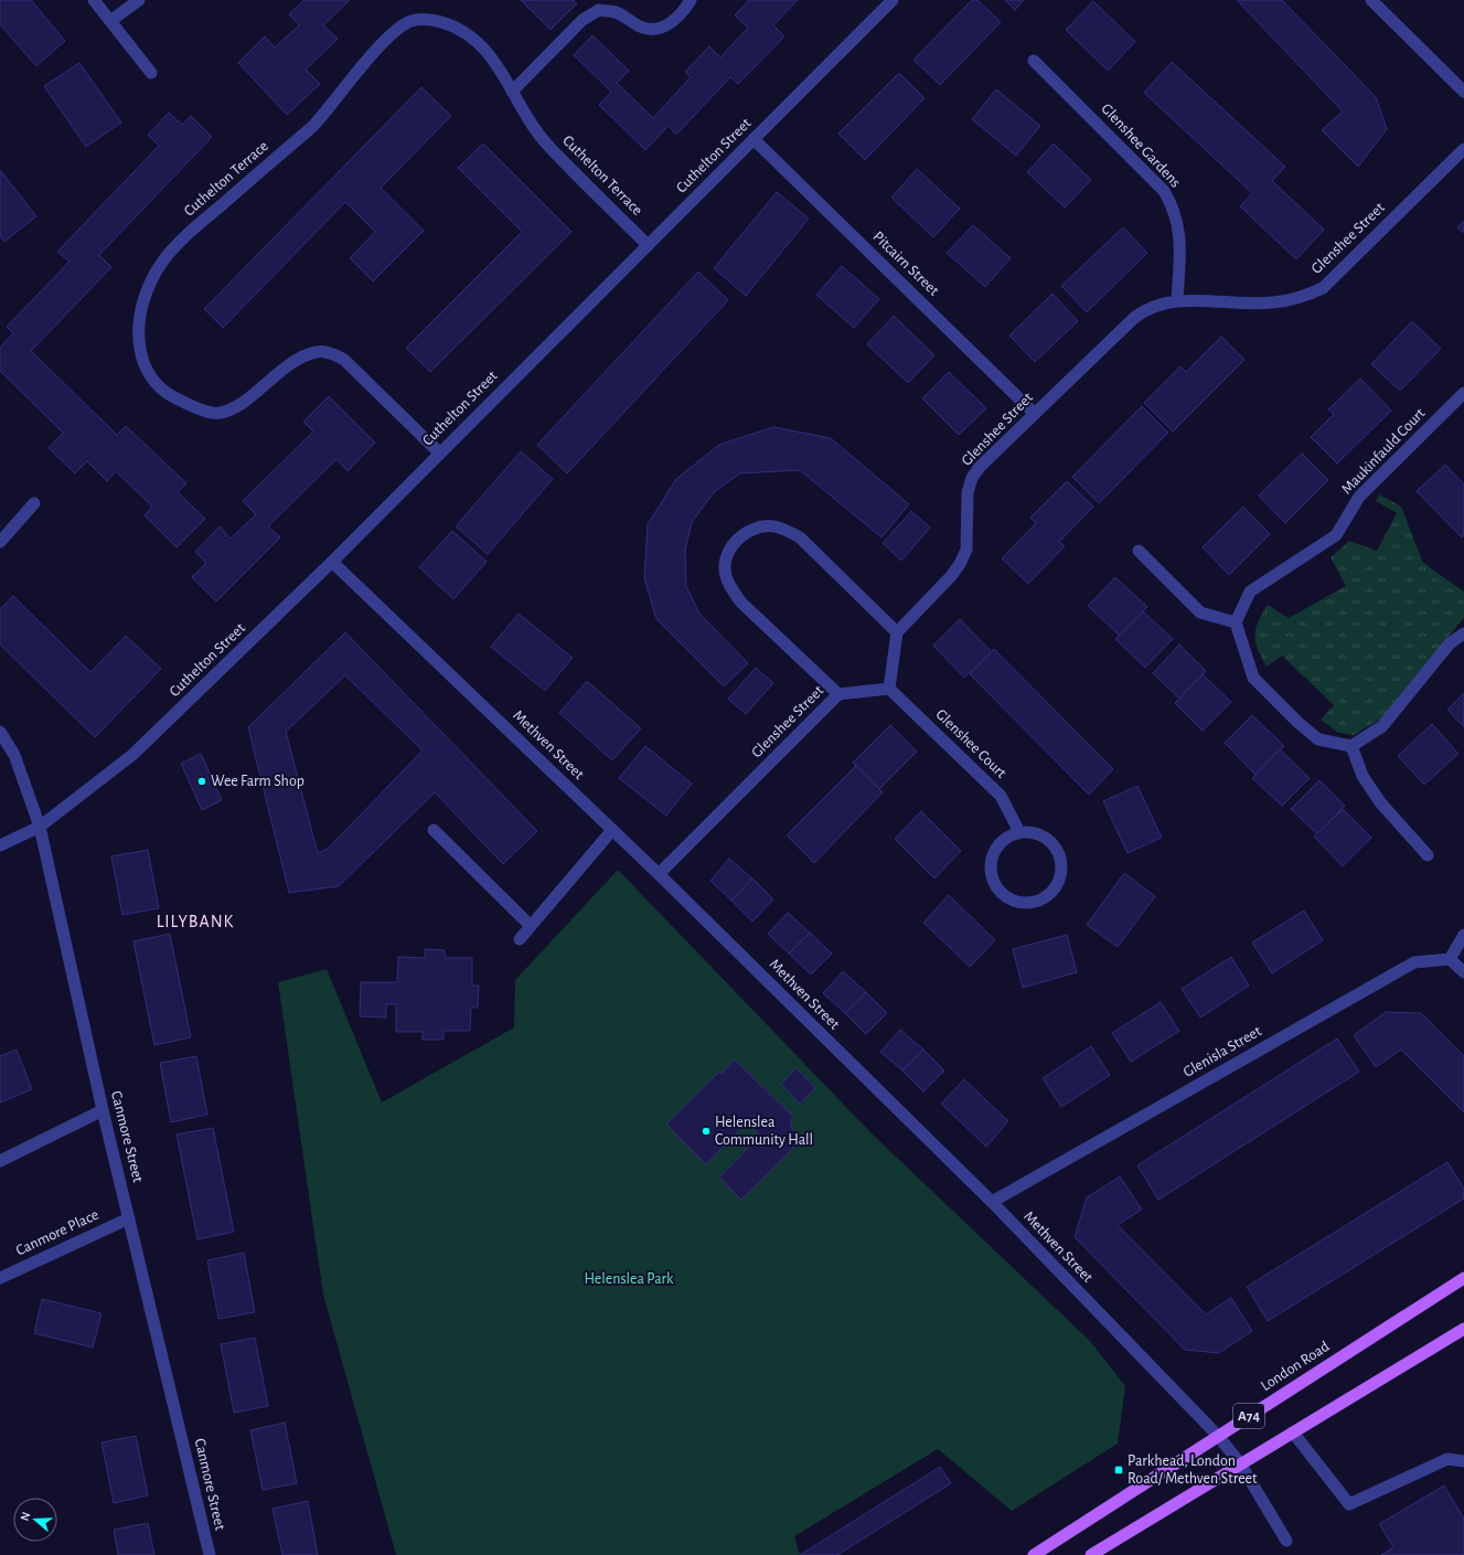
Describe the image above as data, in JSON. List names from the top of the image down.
{
  "streets": {
    "main road": ["London Road", "A74"],
    "street": [
      "Glenshee Gardens",
      "Cuthelton Street",
      "Cuthelton Terrace",
      "Glenshee Street",
      "Pitcairn Street",
      "Maukinfauld Court",
      "Glenshee Court",
      "Methven Street",
      "Glenisla Street",
      "Canmore Street",
      "Canmore Place"
    ]
  },
  "crossings": [
    ["Glenshee Gardens", "Glenshee Street"],
    ["Cuthelton Street", "Cuthelton Terrace"],
    ["Cuthelton Street", "Pitcairn Street"],
    ["Cuthelton Street", "Methven Street"],
    ["Cuthelton Street", "Canmore Street"],
    ["Glenshee Street", "Pitcairn Street"],
    ["Glenshee Street", "Glenshee Court"],
    ["Glenshee Street", "Methven Street"],
    ["Methven Street", "Glenisla Street"],
    ["Methven Street", "London Road"],
    ["Methven Street", "A74"],
    ["Canmore Street", "Canmore Place"]
  ],
  "districts": ["LILYBANK"],
  "parks": ["Helenslea Park"],
  "places": {
    "other": ["Wee Farm Shop", "Helenslea Community Hall"],
    "transit": ["Parkhead, London Road/ Methven Street"]
  },
  "north": "left"
}
